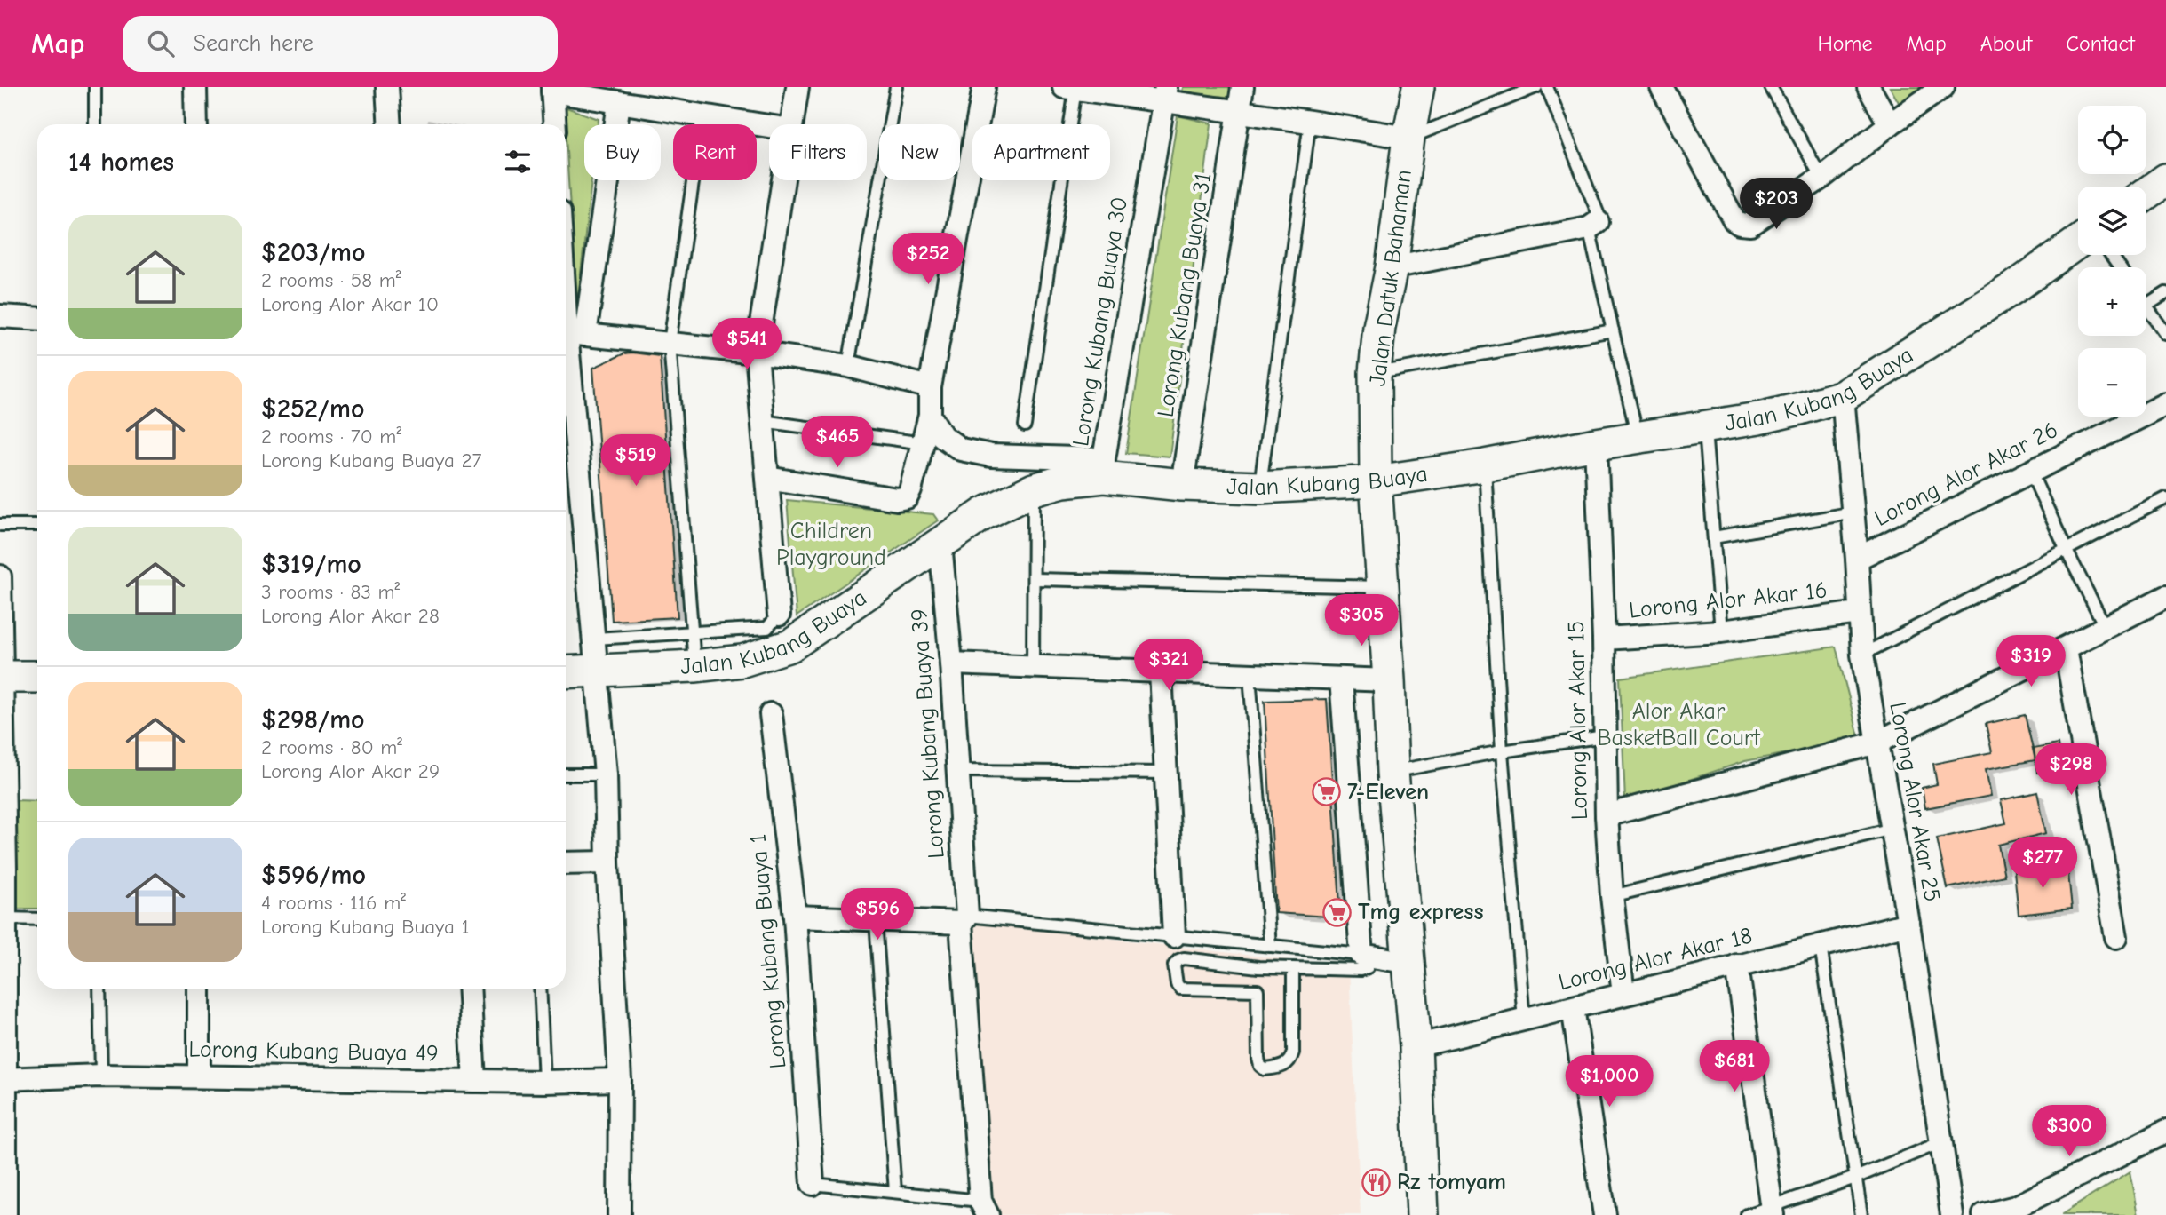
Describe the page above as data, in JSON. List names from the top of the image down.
{
  "streets": {
    "street": [
      "Jalan Datuk Bahaman",
      "Lorong Kubang Buaya 31",
      "Lorong Kubang Buaya 30",
      "Jalan Kubang Buaya",
      "Lorong Alor Akar 26",
      "Lorong Alor Akar 16",
      "Lorong Alor Akar 15",
      "Lorong Kubang Buaya 39",
      "Lorong Alor Akar 25",
      "Lorong Kubang Buaya 1",
      "Lorong Alor Akar 18",
      "Lorong Kubang Buaya 49"
    ]
  },
  "crossings": [
    ["Jalan Datuk Bahaman", "Jalan Kubang Buaya"],
    ["Jalan Datuk Bahaman", "Lorong Alor Akar 18"],
    ["Lorong Kubang Buaya 31", "Jalan Kubang Buaya"],
    ["Lorong Kubang Buaya 30", "Jalan Kubang Buaya"],
    ["Jalan Kubang Buaya", "Lorong Alor Akar 15"],
    ["Jalan Kubang Buaya", "Lorong Kubang Buaya 39"],
    ["Jalan Kubang Buaya", "Lorong Alor Akar 25"],
    ["Lorong Alor Akar 26", "Lorong Alor Akar 25"],
    ["Lorong Alor Akar 16", "Lorong Alor Akar 15"],
    ["Lorong Alor Akar 16", "Lorong Alor Akar 25"],
    ["Lorong Alor Akar 15", "Lorong Alor Akar 18"],
    ["Lorong Alor Akar 25", "Lorong Alor Akar 18"]
  ],
  "parks": ["Children Playground", "Alor Akar BasketBall Court"],
  "places": {
    "supermarket": ["7-Eleven", "Tmg express"],
    "restaurant": ["Rz tomyam"]
  },
  "page": {
    "header": "Map",
    "search": "Search here",
    "nav": [
      "Home",
      "Map",
      "About",
      "Contact"
    ],
    "map_buttons": ["+", "−"],
    "chip": [
      "Buy",
      "Rent",
      "Filters",
      "New",
      "Apartment"
    ],
    "heading": "14 homes",
    "price": [
      "$203",
      "$252",
      "$541",
      "$465",
      "$519",
      "$305",
      "$319",
      "$321",
      "$298",
      "$277",
      "$596",
      "$681",
      "$1,000",
      "$300"
    ],
    "list": [
      {
        "name": "$203/mo",
        "note": "2 rooms · 58 m² · Lorong Alor Akar 10"
      },
      {
        "name": "$252/mo",
        "note": "2 rooms · 70 m² · Lorong Kubang Buaya 27"
      },
      {
        "name": "$319/mo",
        "note": "3 rooms · 83 m² · Lorong Alor Akar 28"
      },
      {
        "name": "$298/mo",
        "note": "2 rooms · 80 m² · Lorong Alor Akar 29"
      },
      {
        "name": "$596/mo",
        "note": "4 rooms · 116 m² · Lorong Kubang Buaya 1"
      }
    ]
  }
}
